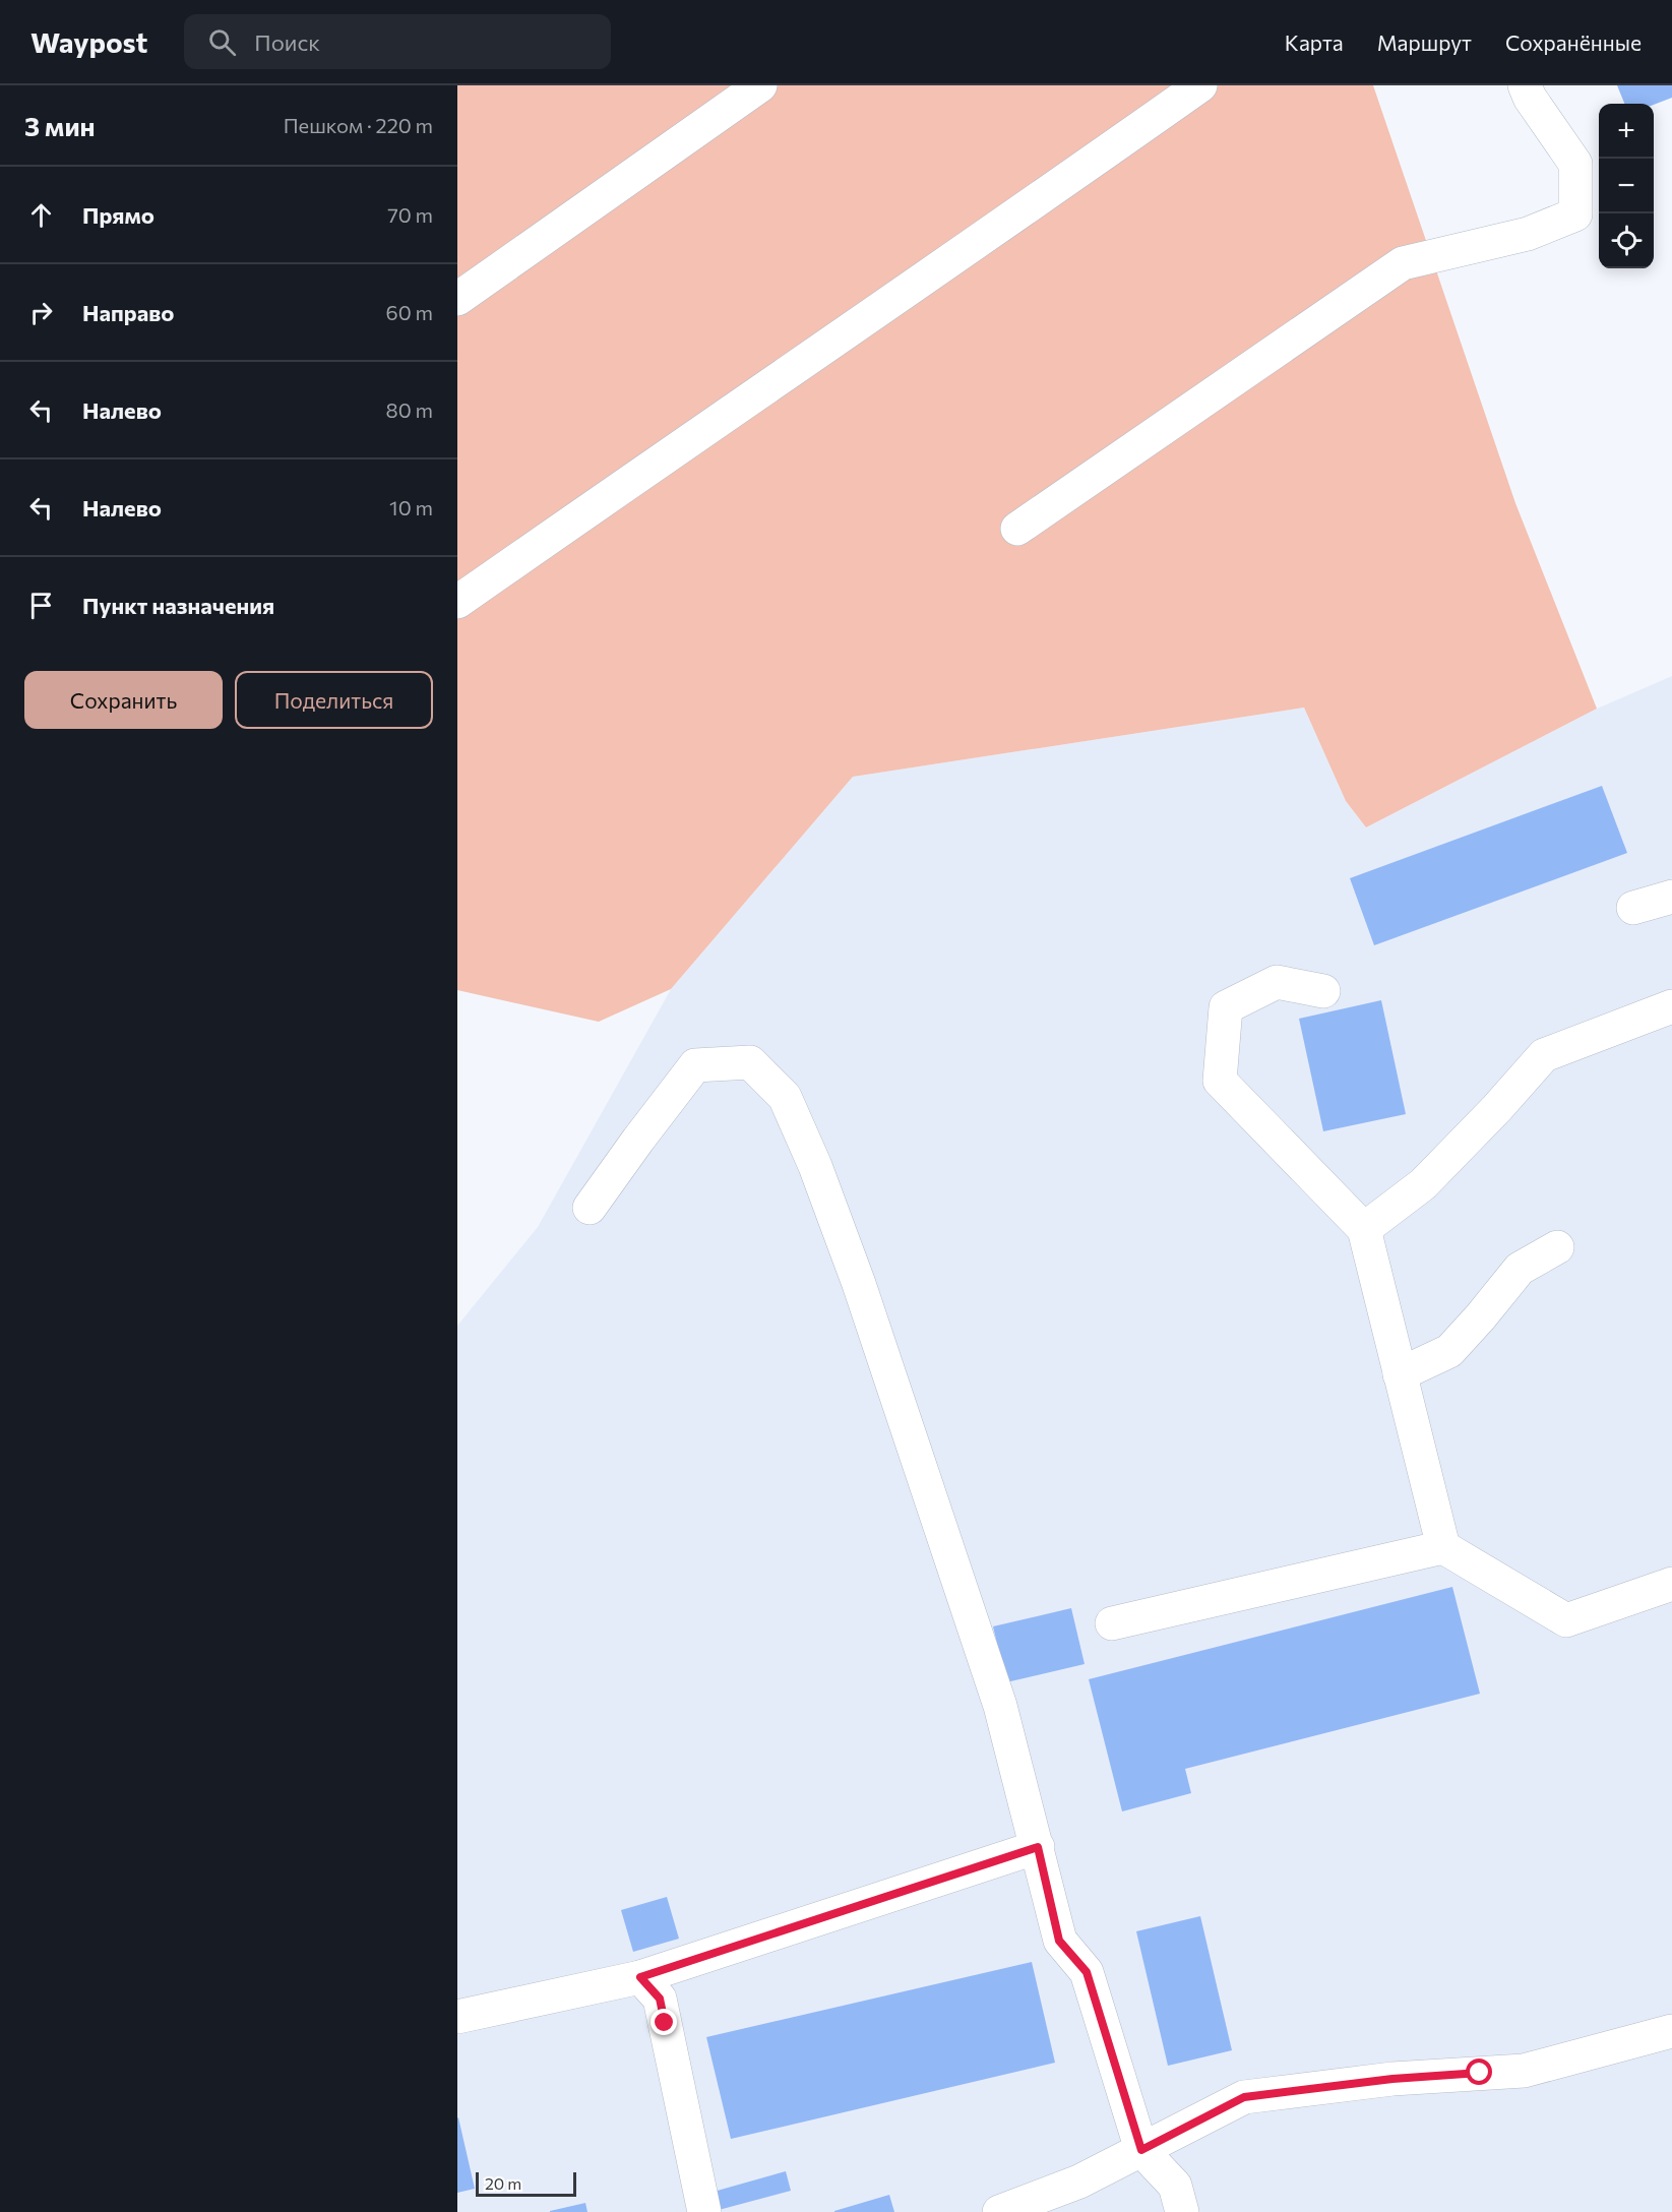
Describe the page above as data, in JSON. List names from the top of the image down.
{
  "scale_bar": "20 m",
  "page": {
    "header": "Waypost",
    "search": "Поиск",
    "nav": ["Карта", "Маршрут", "Сохранённые"],
    "heading": ["3 мин", "Пешком · 220 m"],
    "map_buttons": ["+", "−"],
    "list": [
      ["Прямо", "70 m"],
      ["Направо", "60 m"],
      ["Налево", "80 m"],
      ["Налево", "10 m"],
      "Пункт назначения"
    ],
    "buttons": ["Сохранить", "Поделиться"],
    "scale": "20 m"
  }
}
